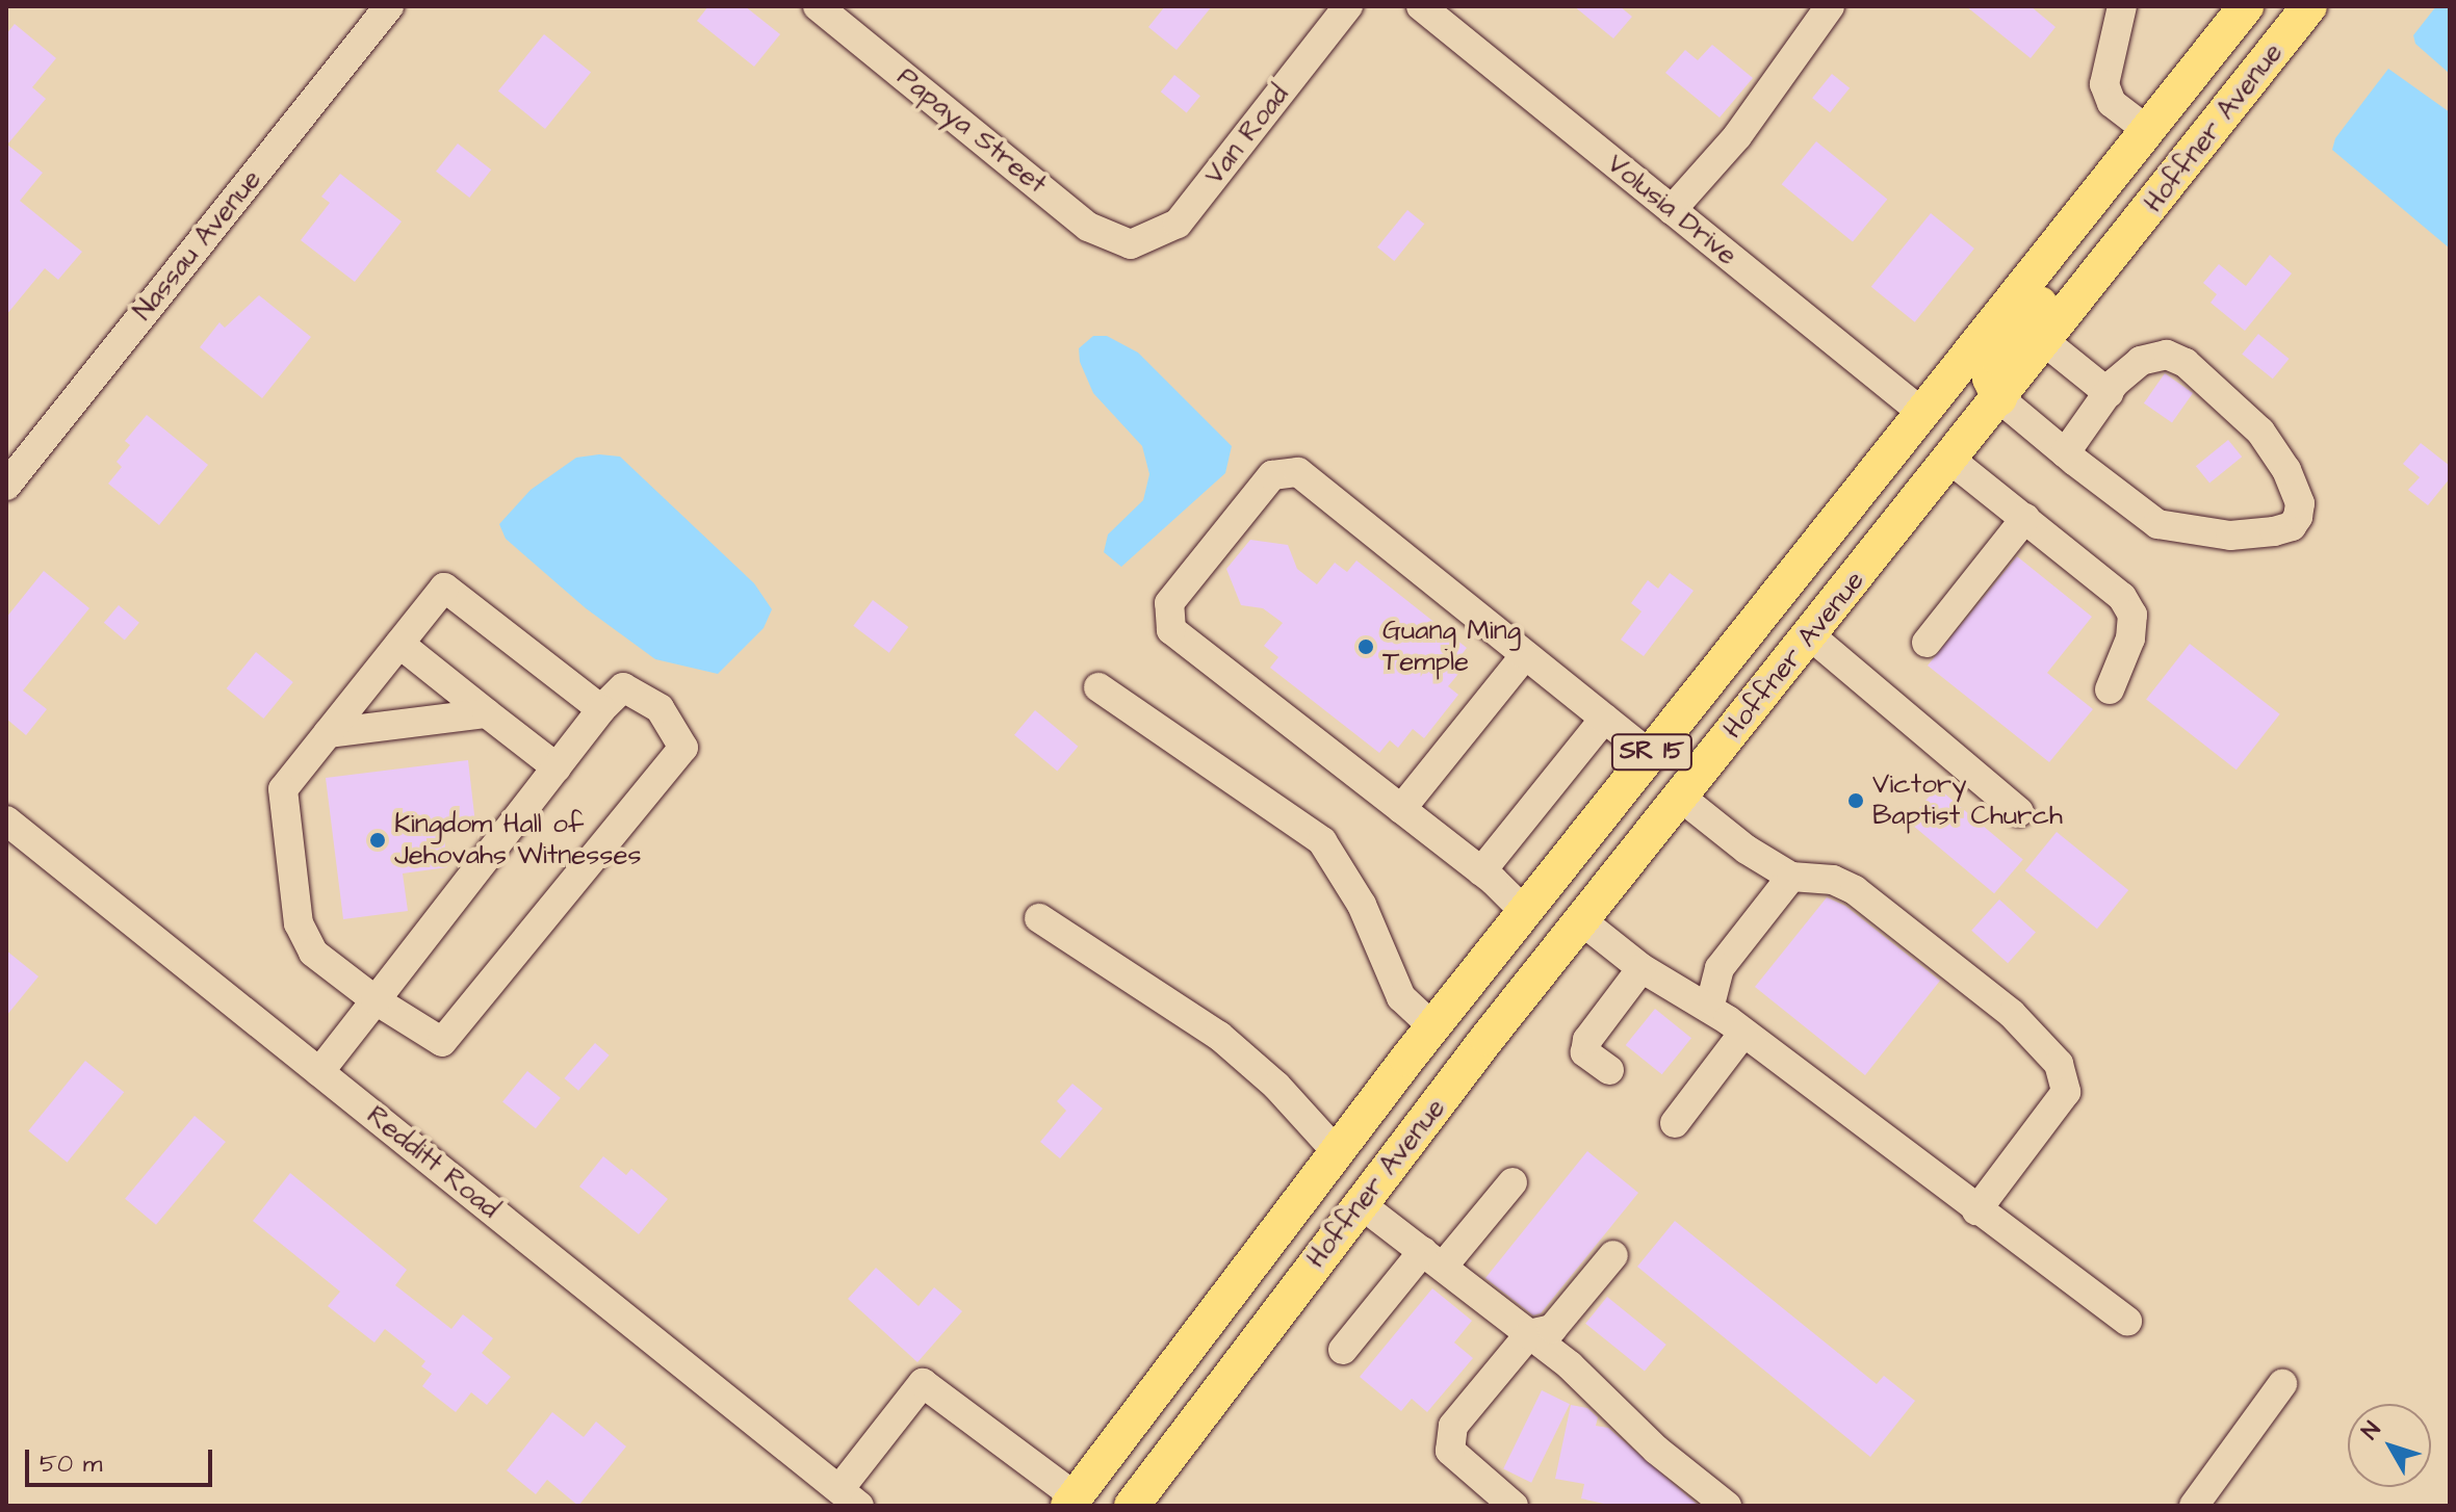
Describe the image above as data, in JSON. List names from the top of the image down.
{
  "streets": {
    "main road": ["Hoffner Avenue", "SR 15"],
    "street": [
      "Papaya Street",
      "Van Road",
      "Volusia Drive",
      "Nassau Avenue",
      "Redditt Road"
    ]
  },
  "crossings": [
    ["Hoffner Avenue", "Volusia Drive"],
    ["Papaya Street", "Van Road"]
  ],
  "places": ["Guang Ming Temple", "Victory Baptist Church", "Kingdom Hall of Jehovahs Witnesses"],
  "scale_bar": "50 m",
  "north": "top left"
}
